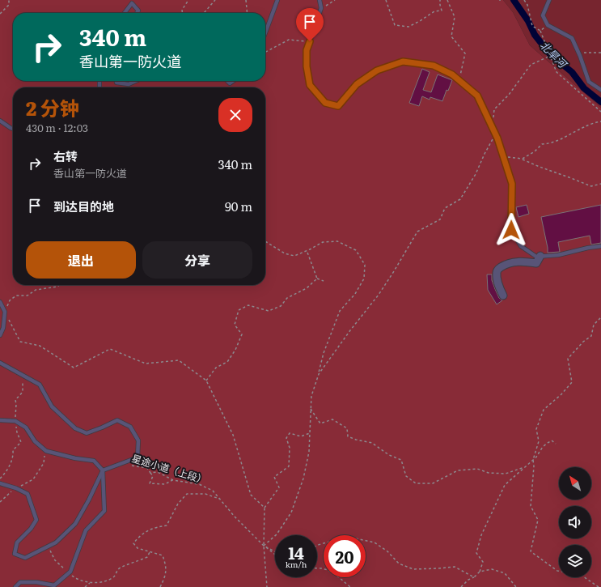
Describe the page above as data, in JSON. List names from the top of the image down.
{
  "streets": {
    "path": ["星途小道（上段）"]
  },
  "water": ["北旱河"],
  "north": "top left",
  "page": {
    "turn": ["340 m", "香山第一防火道"],
    "heading": ["2 分钟", "430 m · 12:03"],
    "list": [
      {
        "name": "右转",
        "note": "香山第一防火道",
        "value": "340 m"
      },
      {
        "name": "到达目的地",
        "value": "90 m"
      }
    ],
    "buttons": ["退出", "分享"],
    "speed": "14 km/h",
    "limit": "20"
  }
}
